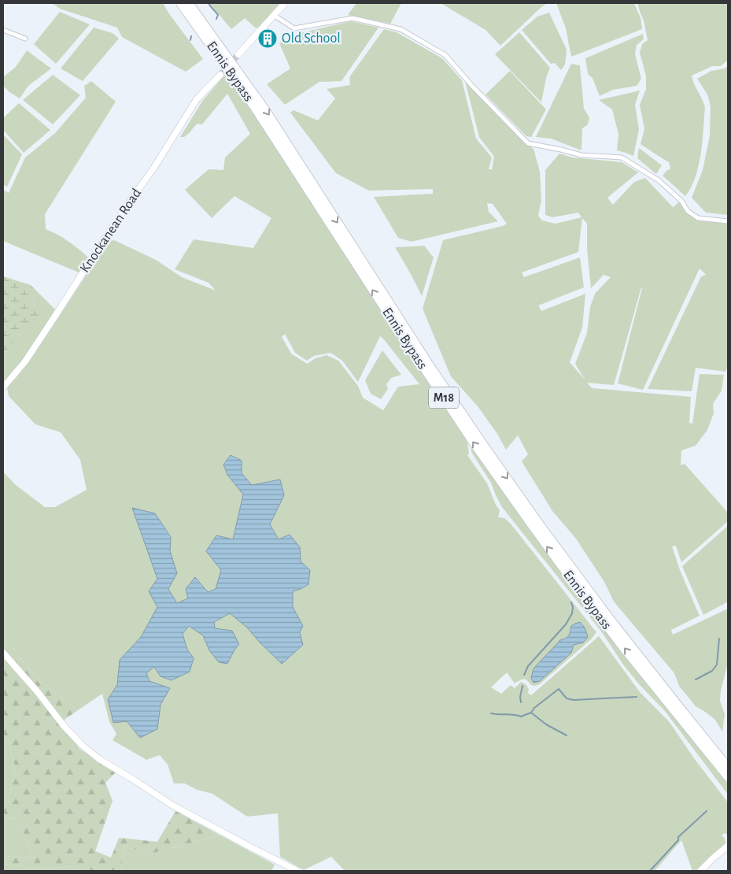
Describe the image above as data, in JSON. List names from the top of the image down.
{
  "streets": {
    "highway": ["Ennis Bypass", "M18"],
    "street": ["Knockanean Road"]
  },
  "places": {
    "building": ["Old School"]
  }
}
